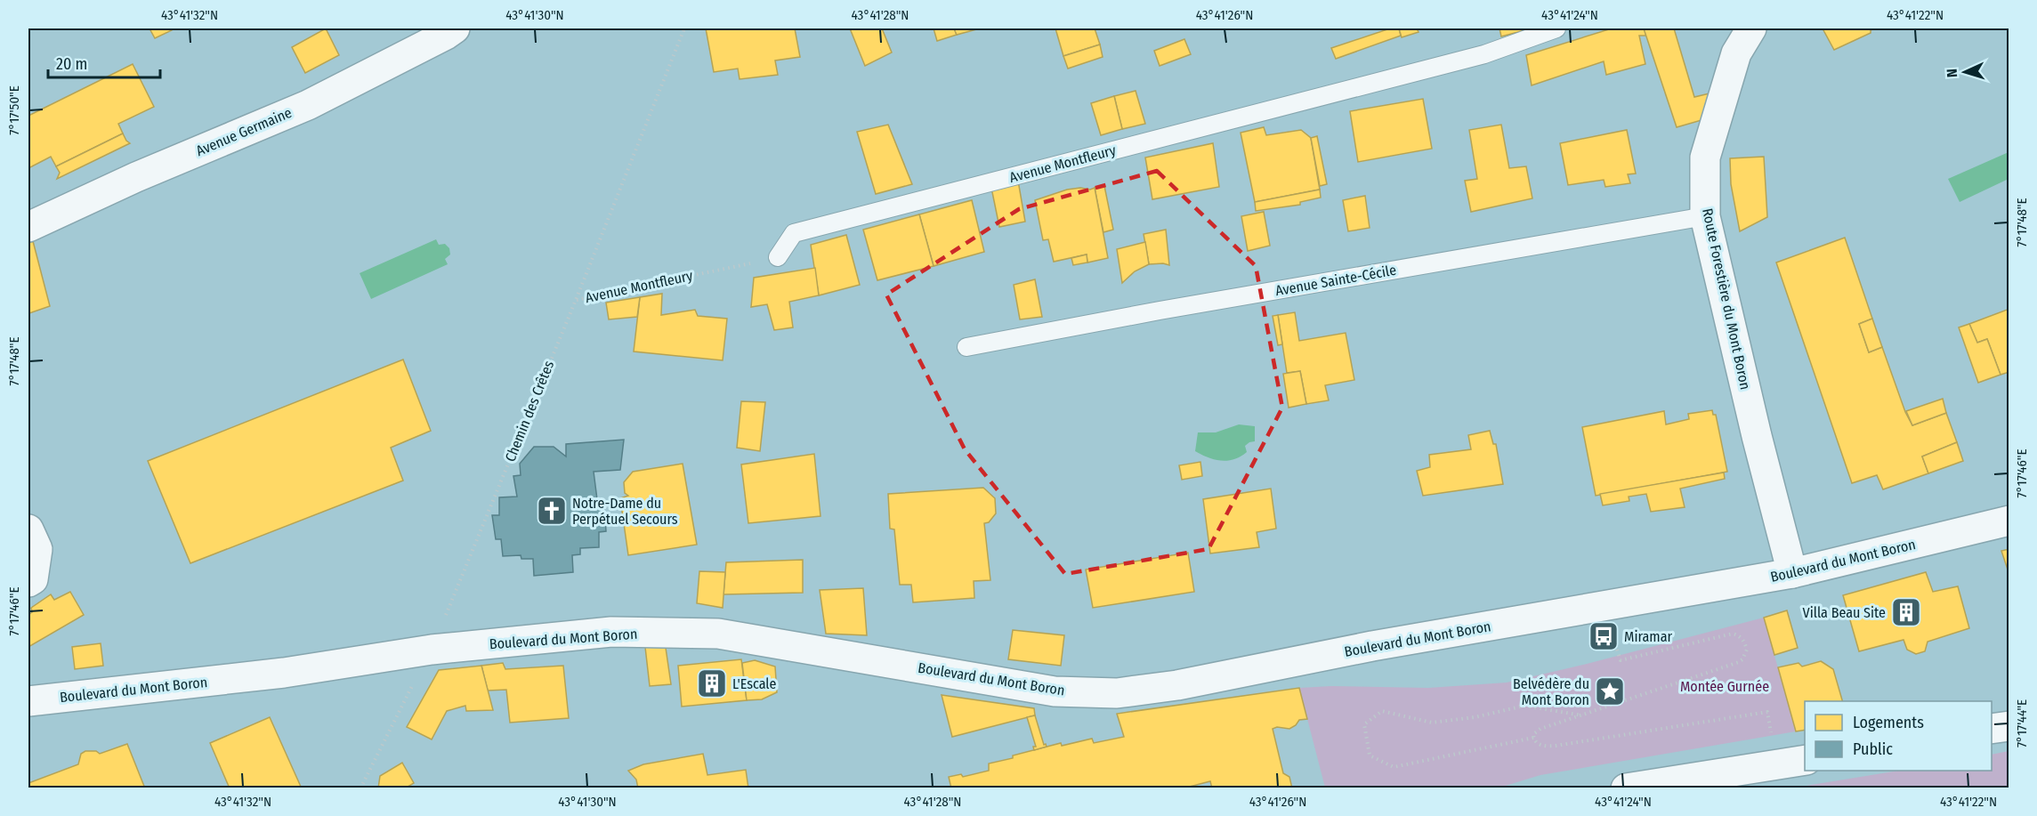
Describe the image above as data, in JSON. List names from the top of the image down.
{
  "streets": {
    "street": ["Avenue Germaine", "Route Forestière du Mont Boron", "Boulevard du Mont Boron"],
    "lane": ["Avenue Montfleury", "Avenue Sainte-Cécile"],
    "path": ["Chemin des Crêtes"]
  },
  "crossings": [
    ["Avenue Montfleury", "Chemin des Crêtes"],
    ["Avenue Sainte-Cécile", "Route Forestière du Mont Boron"],
    ["Route Forestière du Mont Boron", "Boulevard du Mont Boron"],
    ["Chemin des Crêtes", "Boulevard du Mont Boron"]
  ],
  "parks": ["Montée Gurnée"],
  "places": {
    "church": ["Notre-Dame du Perpétuel Secours"],
    "building": ["Villa Beau Site", "L'Escale"],
    "bus stop": ["Miramar"],
    "place": ["Belvédère du Mont Boron"]
  },
  "legend": ["Logements", "Public"],
  "scale_bar": "20 m",
  "north": "left",
  "coordinates": [
    "43°41'32\"N",
    "43°41'30\"N",
    "43°41'28\"N",
    "43°41'26\"N",
    "43°41'24\"N",
    "43°41'22\"N",
    "7°17'50\"E",
    "7°17'48\"E",
    "7°17'46\"E",
    "7°17'44\"E"
  ]
}
